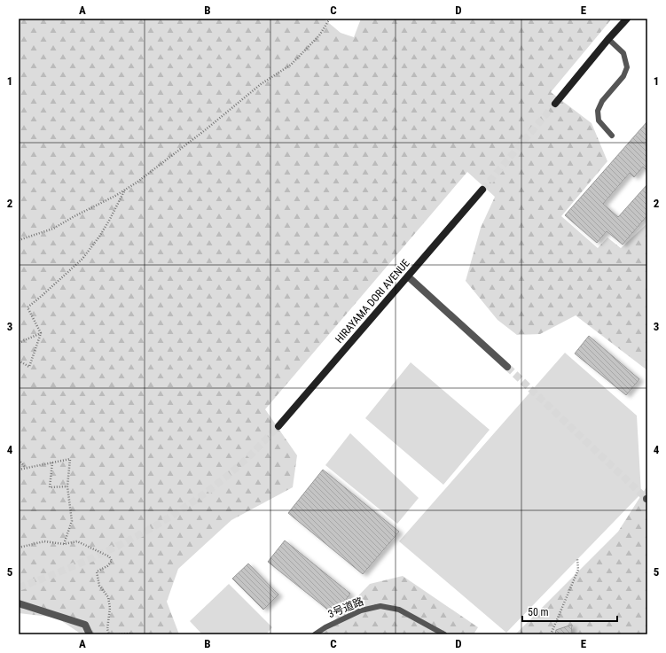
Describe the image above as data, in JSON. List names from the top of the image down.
{
  "streets": {
    "main road": ["HIRAYAMA DORI AVENUE"],
    "lane": ["3号道路"]
  },
  "scale_bar": "50 m",
  "grid": {
    "columns": [
      "A",
      "B",
      "C",
      "D",
      "E"
    ],
    "rows": [
      "1",
      "2",
      "3",
      "4",
      "5"
    ]
  }
}
